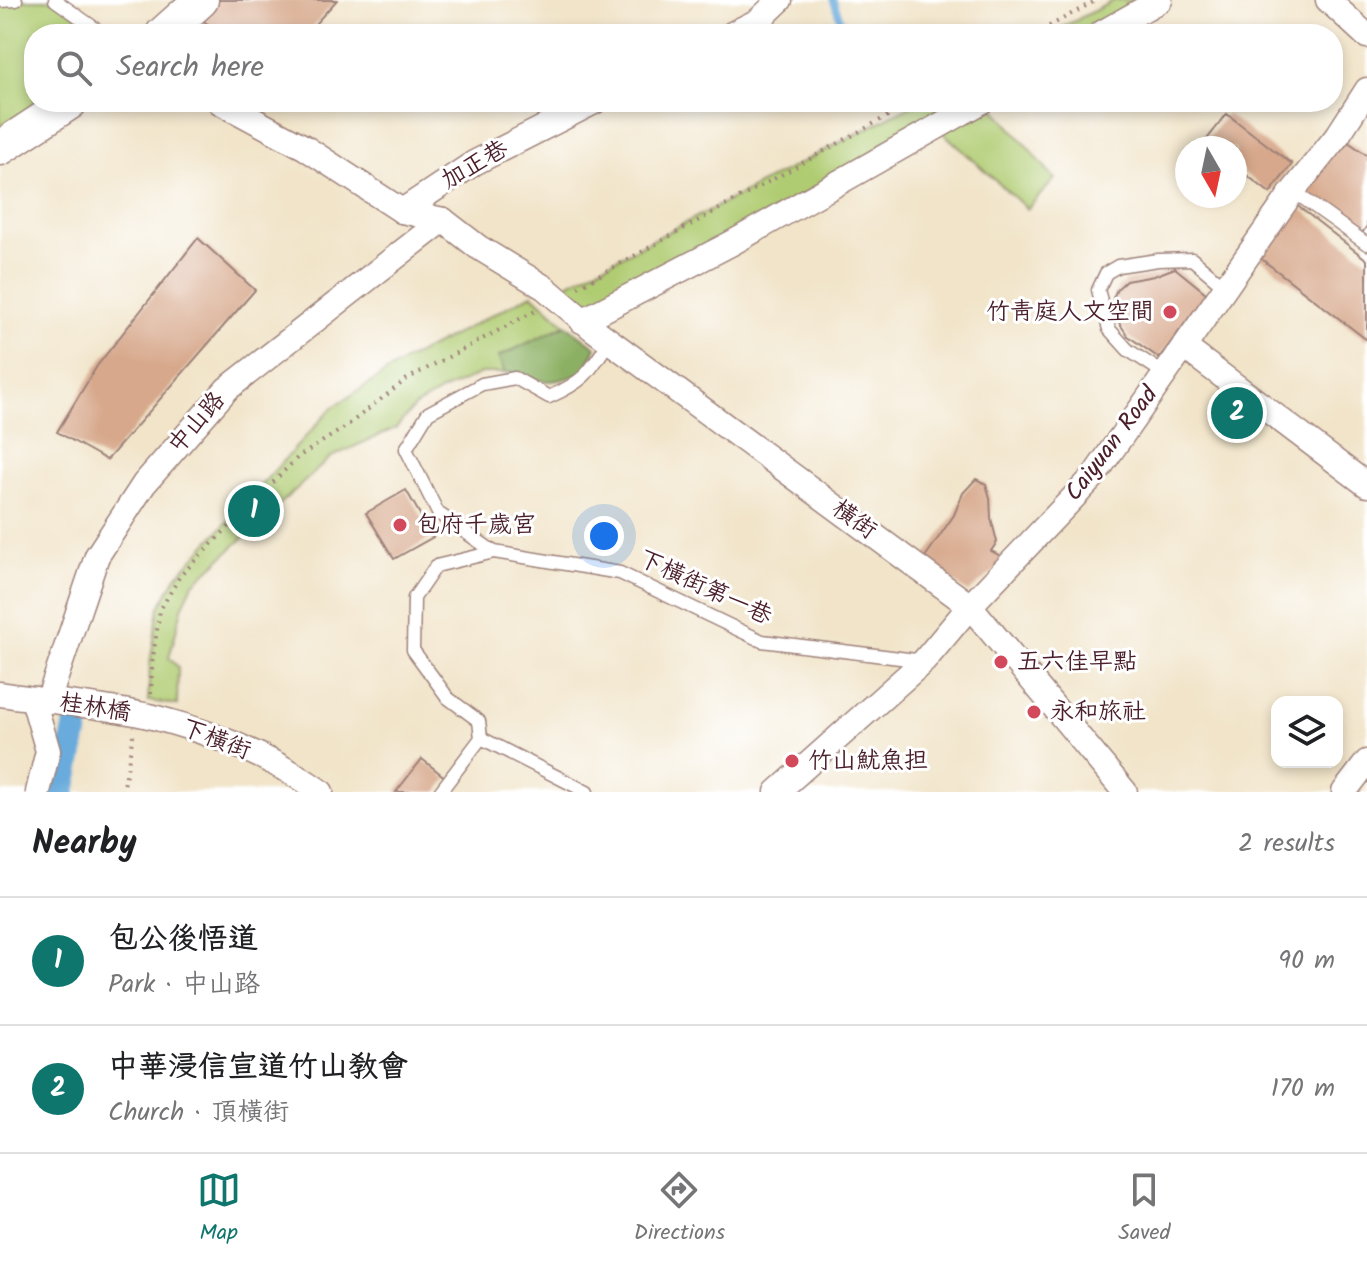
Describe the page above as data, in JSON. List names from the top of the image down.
{
  "streets": {
    "street": [
      "加正巷",
      "中山路",
      "Caiyuan Road",
      "橫街",
      "桂林橋",
      "下橫街"
    ],
    "lane": ["下橫街第一巷"]
  },
  "crossings": [
    ["加正巷", "中山路"],
    ["加正巷", "橫街"],
    ["中山路", "橫街"],
    ["中山路", "桂林橋"],
    ["Caiyuan Road", "橫街"],
    ["Caiyuan Road", "下橫街第一巷"],
    ["桂林橋", "下橫街"]
  ],
  "places": [
    "竹青庭人文空間",
    "包府千歲宮",
    "五六佳早點",
    "永和旅社",
    "竹山魷魚担"
  ],
  "north": "bottom",
  "page": {
    "search": "Search here",
    "pins": ["2", "1"],
    "heading": ["Nearby", "2 results"],
    "list": [
      {
        "mark": "1",
        "name": "包公後悟道",
        "note": "Park · 中山路",
        "value": "90 m"
      },
      {
        "mark": "2",
        "name": "中華浸信宣道竹山教會",
        "note": "Church · 頂橫街",
        "value": "170 m"
      }
    ],
    "nav": ["Map", "Directions", "Saved"]
  }
}
